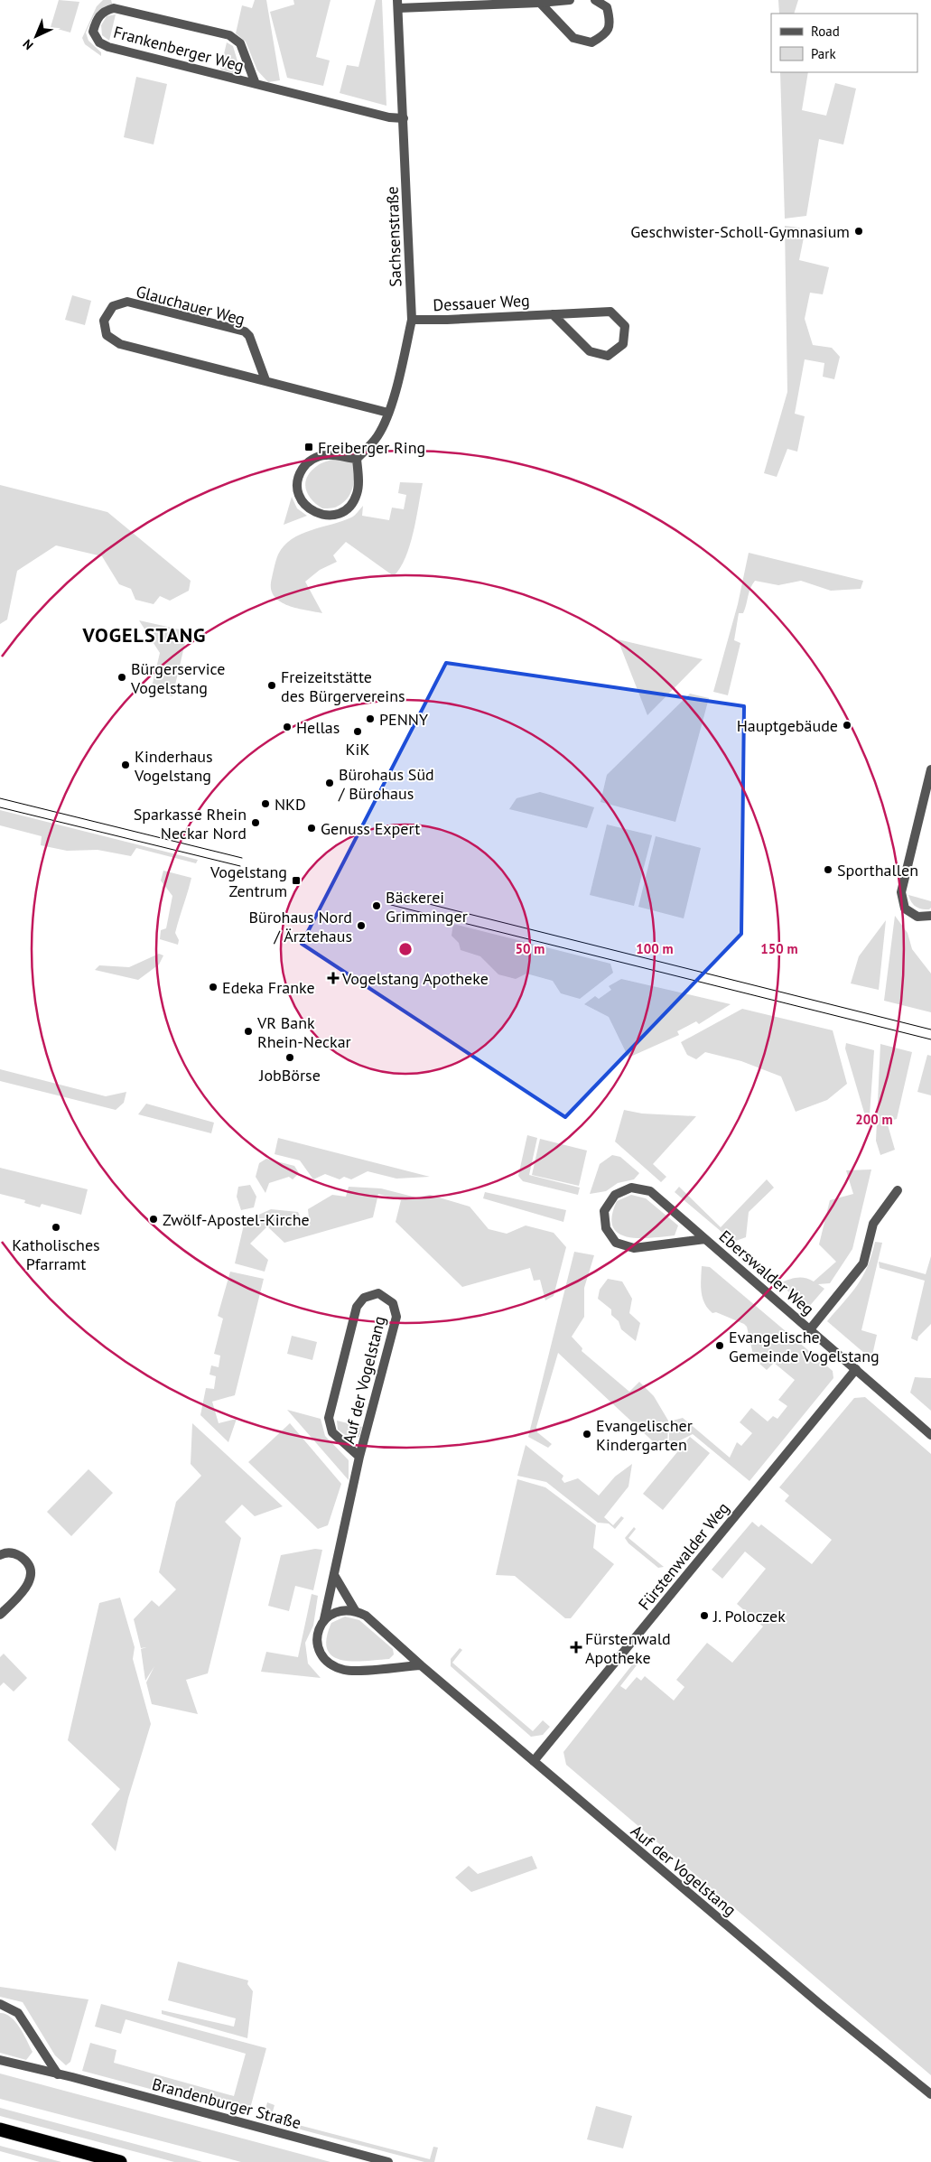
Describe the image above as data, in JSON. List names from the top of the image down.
{
  "streets": {
    "street": [
      "Frankenberger Weg",
      "Sachsenstraße",
      "Dessauer Weg",
      "Glauchauer Weg",
      "Eberswalder Weg",
      "Auf der Vogelstang",
      "Fürstenwalder Weg",
      "Brandenburger Straße"
    ]
  },
  "crossings": [
    ["Frankenberger Weg", "Sachsenstraße"],
    ["Sachsenstraße", "Dessauer Weg"],
    ["Sachsenstraße", "Glauchauer Weg"],
    ["Eberswalder Weg", "Fürstenwalder Weg"],
    ["Auf der Vogelstang", "Fürstenwalder Weg"]
  ],
  "districts": ["VOGELSTANG"],
  "places": {
    "other": [
      "Geschwister-Scholl-Gymnasium",
      "Bürgerservice Vogelstang",
      "Freizeitstätte des Bürgervereins",
      "PENNY",
      "Hauptgebäude",
      "Hellas",
      "KiK",
      "Kinderhaus Vogelstang",
      "Bürohaus Süd / Bürohaus",
      "NKD",
      "Sparkasse Rhein Neckar Nord",
      "Genuss Expert",
      "Sporthallen",
      "Bäckerei Grimminger",
      "Bürohaus Nord / Ärztehaus",
      "Edeka Franke",
      "VR Bank Rhein-Neckar",
      "JobBörse",
      "Zwölf-Apostel-Kirche",
      "Katholisches Pfarramt",
      "Evangelische Gemeinde Vogelstang",
      "Evangelischer Kindergarten",
      "J. Poloczek"
    ],
    "transit": ["Freiberger Ring", "Vogelstang Zentrum"],
    "health": ["Vogelstang Apotheke", "Fürstenwald Apotheke"]
  },
  "legend": ["Road", "Park"],
  "north": "bottom left",
  "rings": [
    "50 m",
    "100 m",
    "150 m",
    "200 m"
  ]
}
